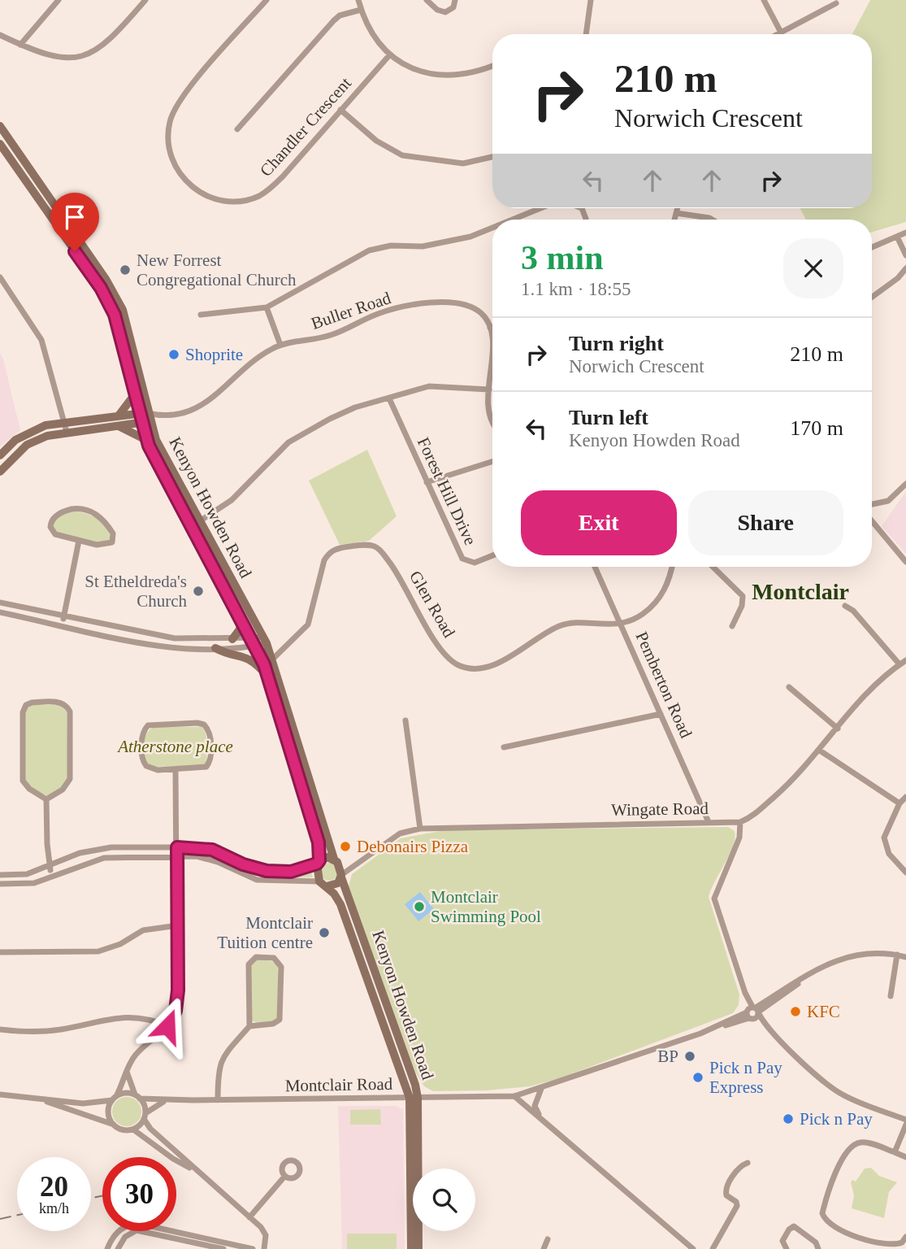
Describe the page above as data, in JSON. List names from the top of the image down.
{
  "streets": {
    "street": [
      "Chandler Crescent",
      "Buller Road",
      "Forest Hill Drive",
      "Kenyon Howden Road",
      "Glen Road",
      "Pemberton Road",
      "Wingate Road",
      "Montclair Road"
    ]
  },
  "crossings": [
    ["Buller Road", "Kenyon Howden Road"],
    ["Kenyon Howden Road", "Glen Road"],
    ["Kenyon Howden Road", "Wingate Road"],
    ["Kenyon Howden Road", "Montclair Road"],
    ["Glen Road", "Pemberton Road"],
    ["Pemberton Road", "Wingate Road"]
  ],
  "districts": ["Montclair"],
  "parks": ["Atherstone place"],
  "places": [
    "New Forrest Congregational Church",
    "Shoprite",
    "St Etheldreda's Church",
    "Debonairs Pizza",
    "Montclair Swimming Pool",
    "Montclair Tuition centre",
    "KFC",
    "BP",
    "Pick n Pay Express",
    "Pick n Pay"
  ],
  "page": {
    "turn": ["210 m", "Norwich Crescent"],
    "heading": ["3 min", "1.1 km · 18:55"],
    "list": [
      {
        "name": "Turn right",
        "note": "Norwich Crescent",
        "value": "210 m"
      },
      {
        "name": "Turn left",
        "note": "Kenyon Howden Road",
        "value": "170 m"
      }
    ],
    "buttons": ["Exit", "Share"],
    "speed": "20 km/h",
    "limit": "30"
  }
}
